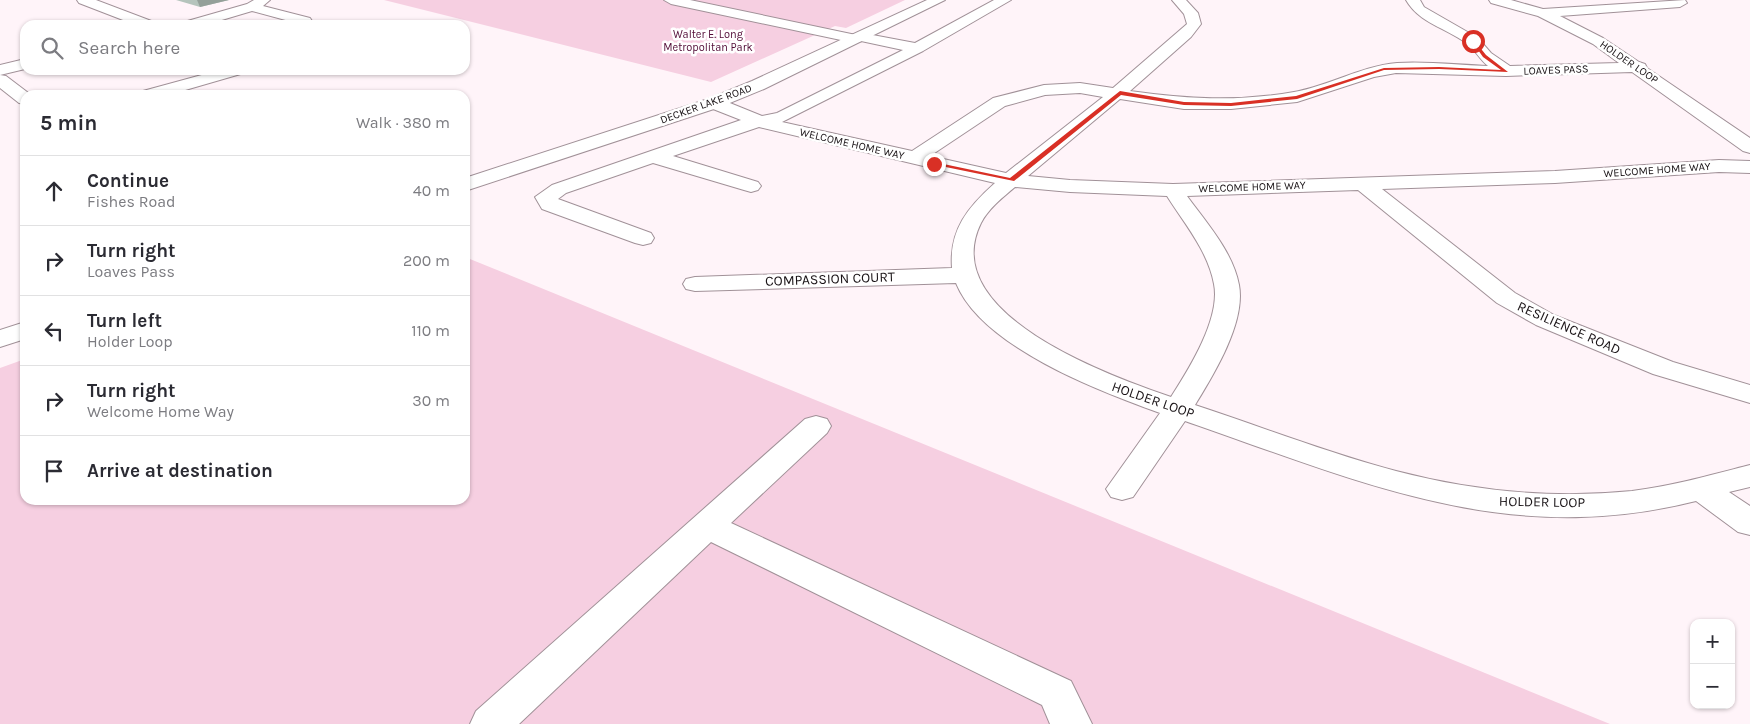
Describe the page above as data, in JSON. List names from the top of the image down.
{
  "streets": {
    "street": [
      "HOLDER LOOP",
      "LOAVES PASS",
      "DECKER LAKE ROAD",
      "WELCOME HOME WAY",
      "COMPASSION COURT",
      "RESILIENCE ROAD"
    ]
  },
  "crossings": [
    ["HOLDER LOOP", "LOAVES PASS"],
    ["HOLDER LOOP", "WELCOME HOME WAY"],
    ["HOLDER LOOP", "COMPASSION COURT"],
    ["LOAVES PASS", "WELCOME HOME WAY"],
    ["DECKER LAKE ROAD", "WELCOME HOME WAY"],
    ["WELCOME HOME WAY", "RESILIENCE ROAD"]
  ],
  "parks": ["Walter E. Long Metropolitan Park"],
  "page": {
    "search": "Search here",
    "heading": ["5 min", "Walk · 380 m"],
    "list": [
      ["Continue", "Fishes Road", "40 m"],
      ["Turn right", "Loaves Pass", "200 m"],
      ["Turn left", "Holder Loop", "110 m"],
      ["Turn right", "Welcome Home Way", "30 m"],
      "Arrive at destination"
    ],
    "map_buttons": ["+", "−"]
  }
}
